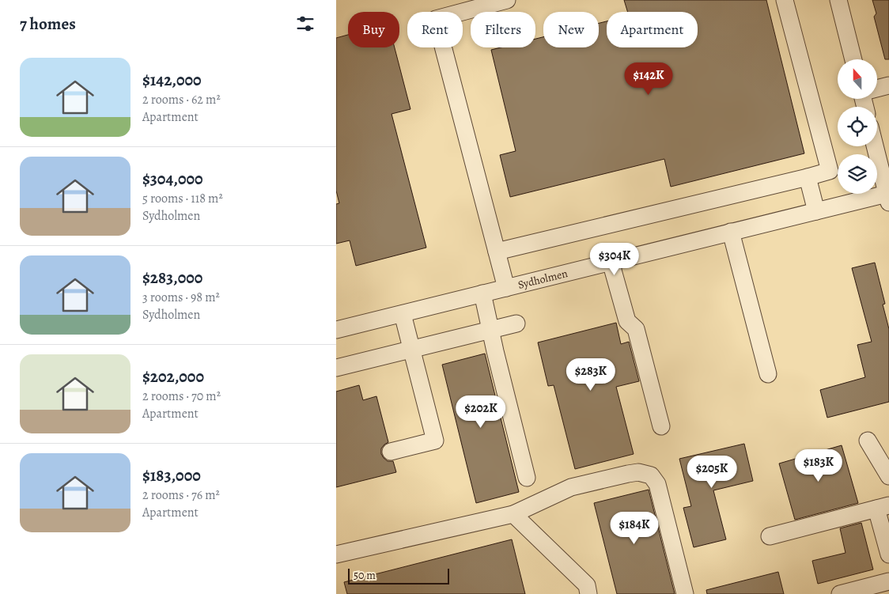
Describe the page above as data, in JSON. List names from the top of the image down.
{
  "streets": {
    "street": ["Sydholmen"]
  },
  "scale_bar": "50 m",
  "north": "top",
  "page": {
    "heading": "7 homes",
    "chip": [
      "Buy",
      "Rent",
      "Filters",
      "New",
      "Apartment"
    ],
    "list": [
      {
        "name": "$142,000",
        "note": "2 rooms · 62 m² · Apartment"
      },
      {
        "name": "$304,000",
        "note": "5 rooms · 118 m² · Sydholmen"
      },
      {
        "name": "$283,000",
        "note": "3 rooms · 98 m² · Sydholmen"
      },
      {
        "name": "$202,000",
        "note": "2 rooms · 70 m² · Apartment"
      },
      {
        "name": "$183,000",
        "note": "2 rooms · 76 m² · Apartment"
      }
    ],
    "price": [
      "$142K",
      "$304K",
      "$283K",
      "$202K",
      "$183K",
      "$205K",
      "$184K"
    ],
    "scale": "50 m"
  }
}
